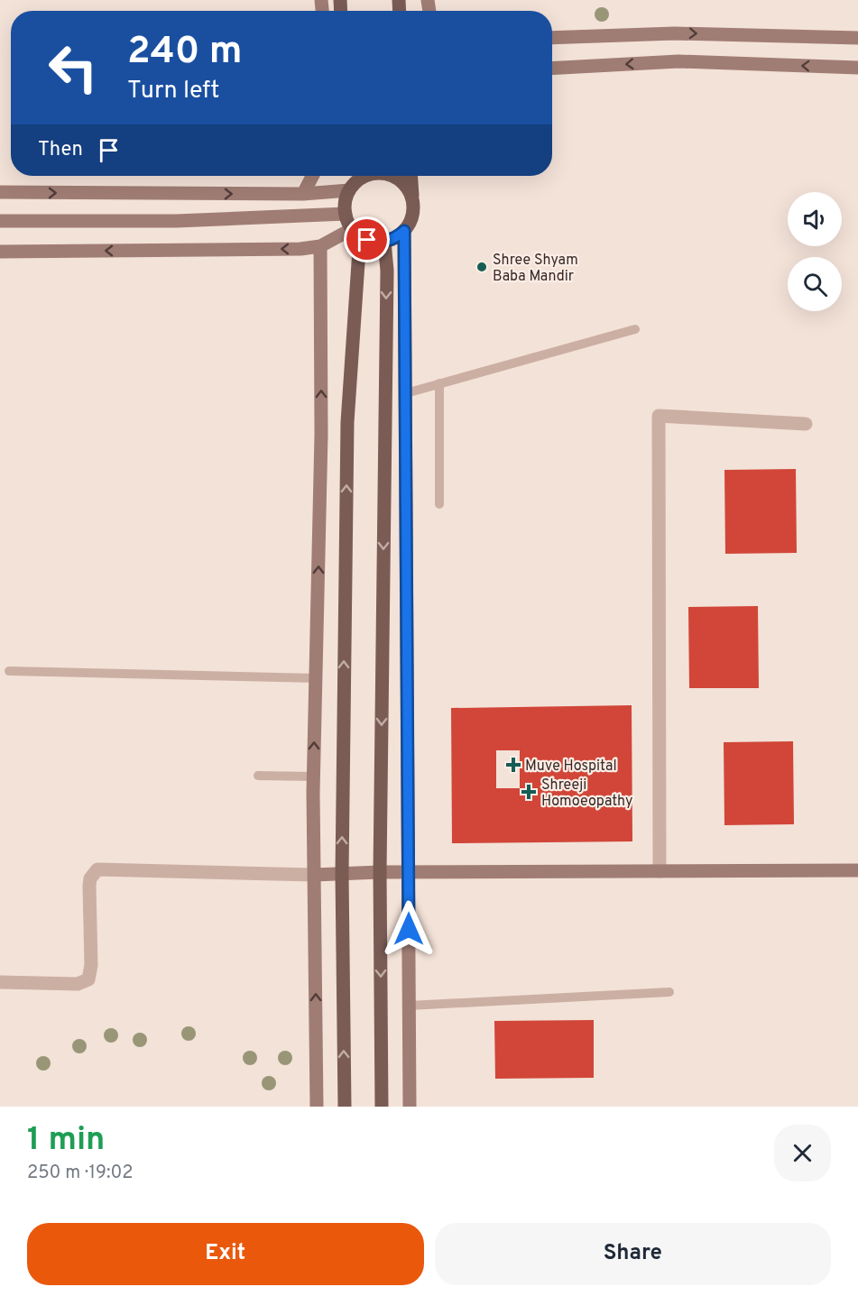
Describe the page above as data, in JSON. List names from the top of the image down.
{
  "places": {
    "other": ["Shree Shyam Baba Mandir"],
    "health": ["Muve Hospital", "Shreeji Homoeopathy"]
  },
  "page": {
    "turn": ["240 m", "Turn left"],
    "then": "Then",
    "heading": ["1 min", "250 m · 19:02"],
    "buttons": ["Exit", "Share"]
  }
}
